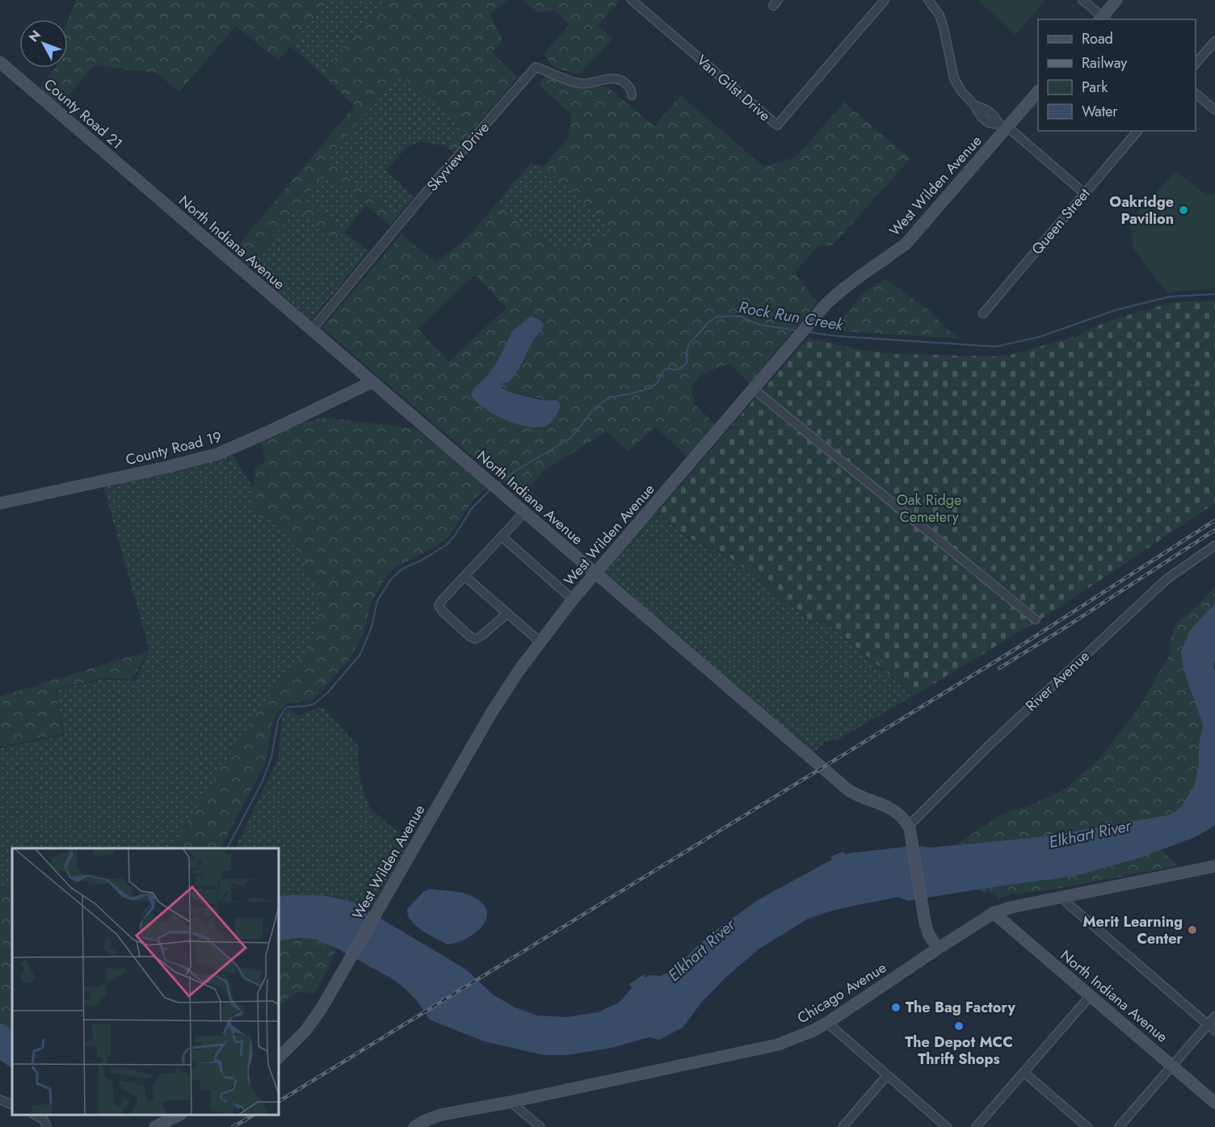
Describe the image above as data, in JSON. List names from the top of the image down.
{
  "streets": {
    "street": [
      "Van Gilst Drive",
      "County Road 21",
      "Skyview Drive",
      "West Wilden Avenue",
      "Queen Street",
      "North Indiana Avenue",
      "County Road 19",
      "River Avenue",
      "Chicago Avenue"
    ]
  },
  "crossings": [
    ["County Road 21", "North Indiana Avenue"],
    ["Skyview Drive", "North Indiana Avenue"],
    ["West Wilden Avenue", "North Indiana Avenue"],
    ["North Indiana Avenue", "County Road 19"],
    ["North Indiana Avenue", "River Avenue"],
    ["North Indiana Avenue", "Chicago Avenue"]
  ],
  "water": ["Rock Run Creek", "Elkhart River"],
  "parks": ["Oak Ridge Cemetery"],
  "places": [
    "Oakridge Pavilion",
    "Merit Learning Center",
    "The Bag Factory",
    "The Depot MCC Thrift Shops"
  ],
  "legend": [
    "Road",
    "Railway",
    "Park",
    "Water"
  ],
  "north": "top left"
}
